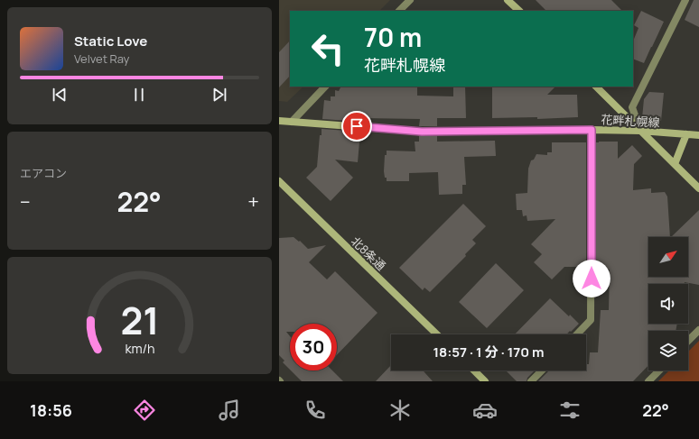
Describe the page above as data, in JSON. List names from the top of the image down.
{
  "streets": {
    "main road": ["花畔札幌線", "北8条通"]
  },
  "north": "top right",
  "page": {
    "turn": ["70 m", "花畔札幌線"],
    "song": ["Static Love", "Velvet Ray"],
    "tile": "エアコン",
    "heat": ["−", "22°", "+"],
    "limit": "30",
    "trip": "18:57 · 1 分 · 170 m",
    "tabs": ["18:56", "22°"],
    "gauge": ["21", "km/h"]
  }
}
